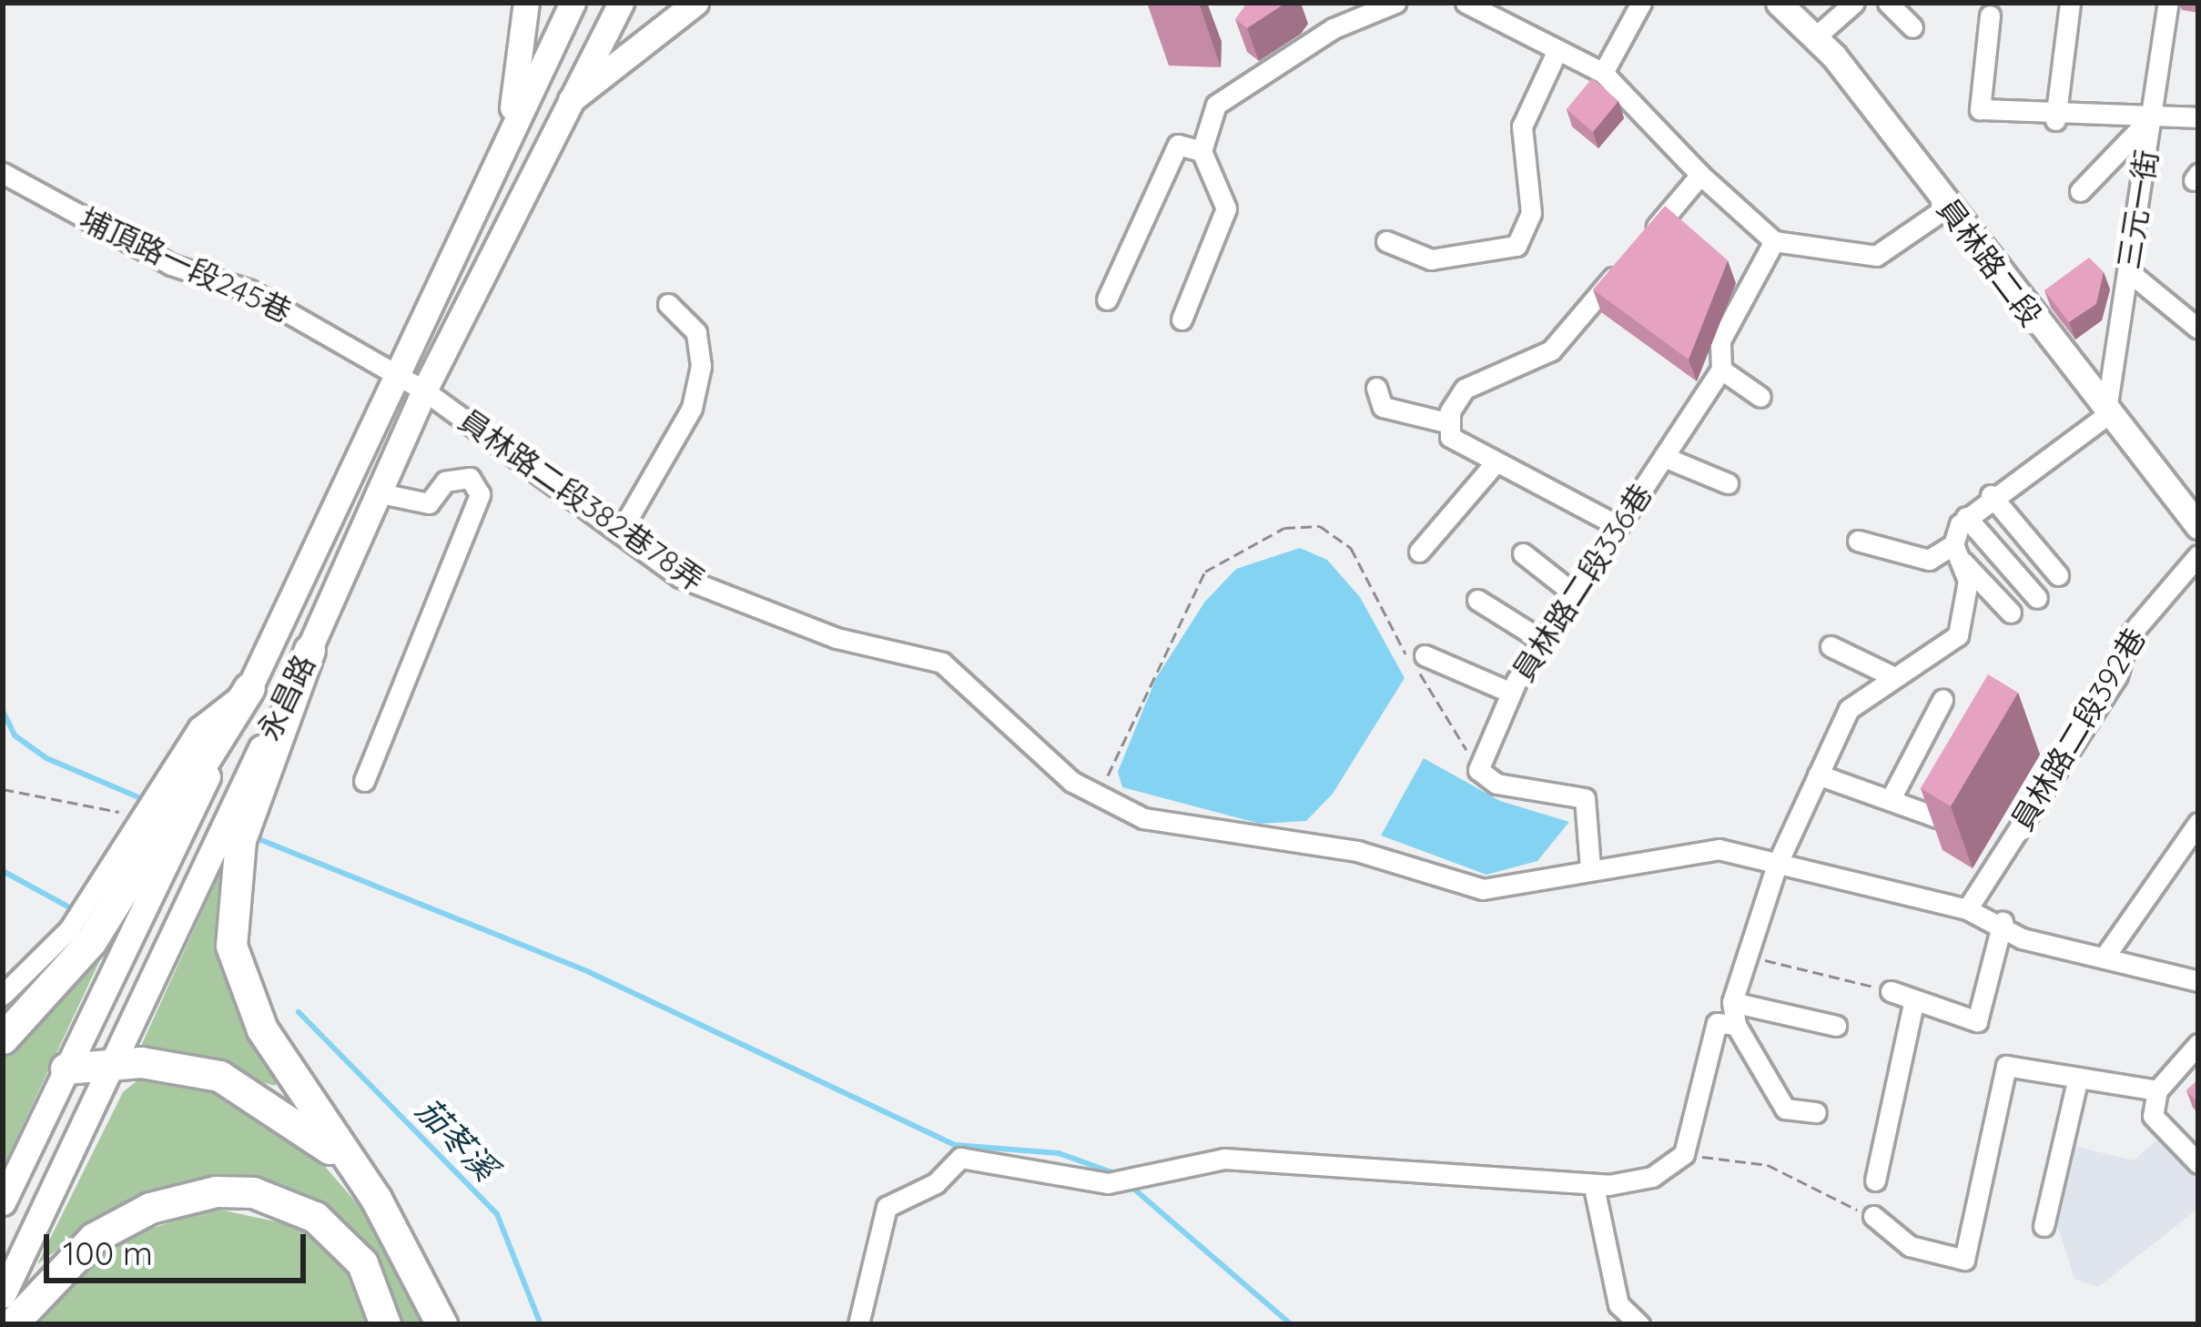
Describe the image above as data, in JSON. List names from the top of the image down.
{
  "streets": {
    "main road": ["員林路二段", "永昌路"],
    "street": [
      "三元一街",
      "埔頂路一段245巷",
      "員林路二段382巷78弄",
      "員林路二段336巷",
      "員林路二段392巷"
    ]
  },
  "crossings": [
    ["三元一街", "員林路二段"],
    ["埔頂路一段245巷", "員林路二段382巷78弄"],
    ["埔頂路一段245巷", "永昌路"],
    ["員林路二段382巷78弄", "永昌路"],
    ["員林路二段382巷78弄", "員林路二段392巷"]
  ],
  "water": ["茄苳溪"],
  "scale_bar": "100 m"
}
